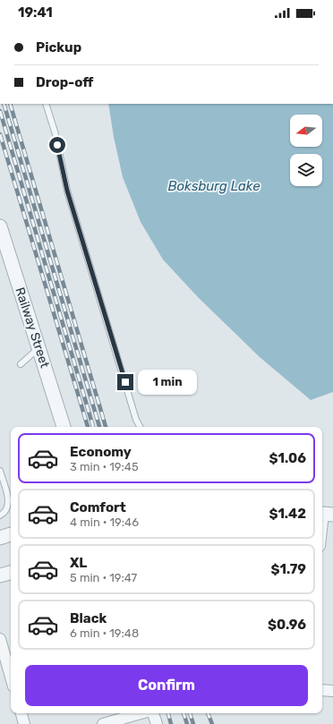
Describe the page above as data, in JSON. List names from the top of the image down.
{
  "streets": {
    "street": ["Railway Street"]
  },
  "water": ["Boksburg Lake"],
  "north": "left",
  "page": {
    "status": "19:41",
    "banner": ["Pickup", "Drop-off"],
    "bubble": "1 min",
    "list": [
      {
        "name": "Economy",
        "note": "3 min · 19:45",
        "value": "$1.06"
      },
      {
        "name": "Comfort",
        "note": "4 min · 19:46",
        "value": "$1.42"
      },
      {
        "name": "XL",
        "note": "5 min · 19:47",
        "value": "$1.79"
      },
      {
        "name": "Black",
        "note": "6 min · 19:48",
        "value": "$0.96"
      }
    ],
    "buttons": "Confirm"
  }
}
